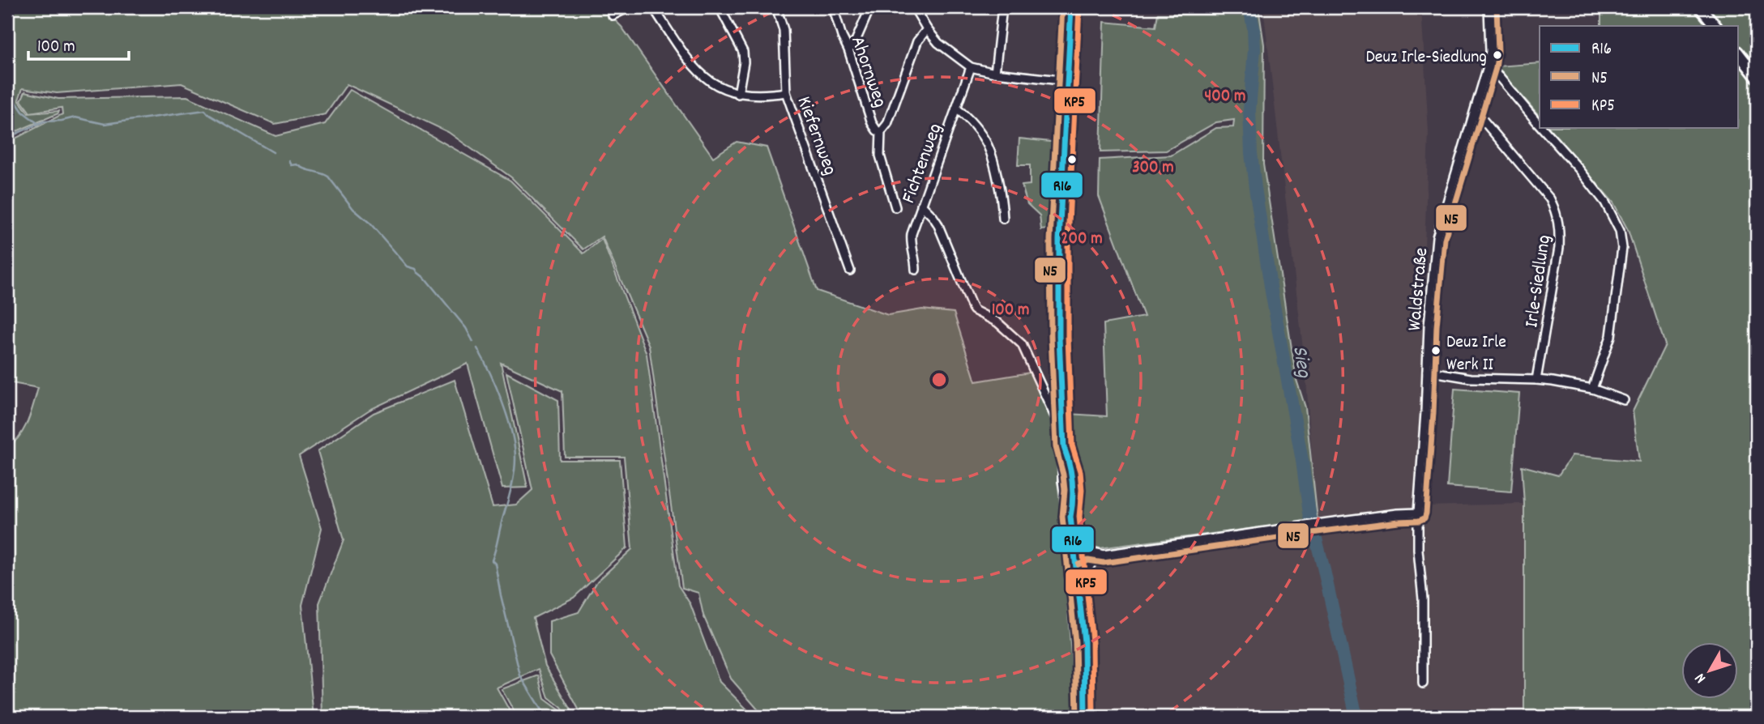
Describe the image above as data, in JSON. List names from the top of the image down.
{
  "streets": {
    "street": [
      "Ahornweg",
      "Kiefernweg",
      "Fichtenweg",
      "Irle-Siedlung",
      "Waldstraße"
    ]
  },
  "crossings": [
    ["Irle-Siedlung", "Waldstraße"]
  ],
  "water": ["Sieg"],
  "places": ["Deuz Irle-Siedlung", "Deuz Irle Werk II"],
  "lines": ["transit line R16", "transit line N5", "transit line KP5"],
  "legend": ["R16", "N5", "KP5"],
  "scale_bar": "100 m",
  "north": "bottom left",
  "rings": [
    "400 m",
    "300 m",
    "200 m",
    "100 m"
  ]
}
